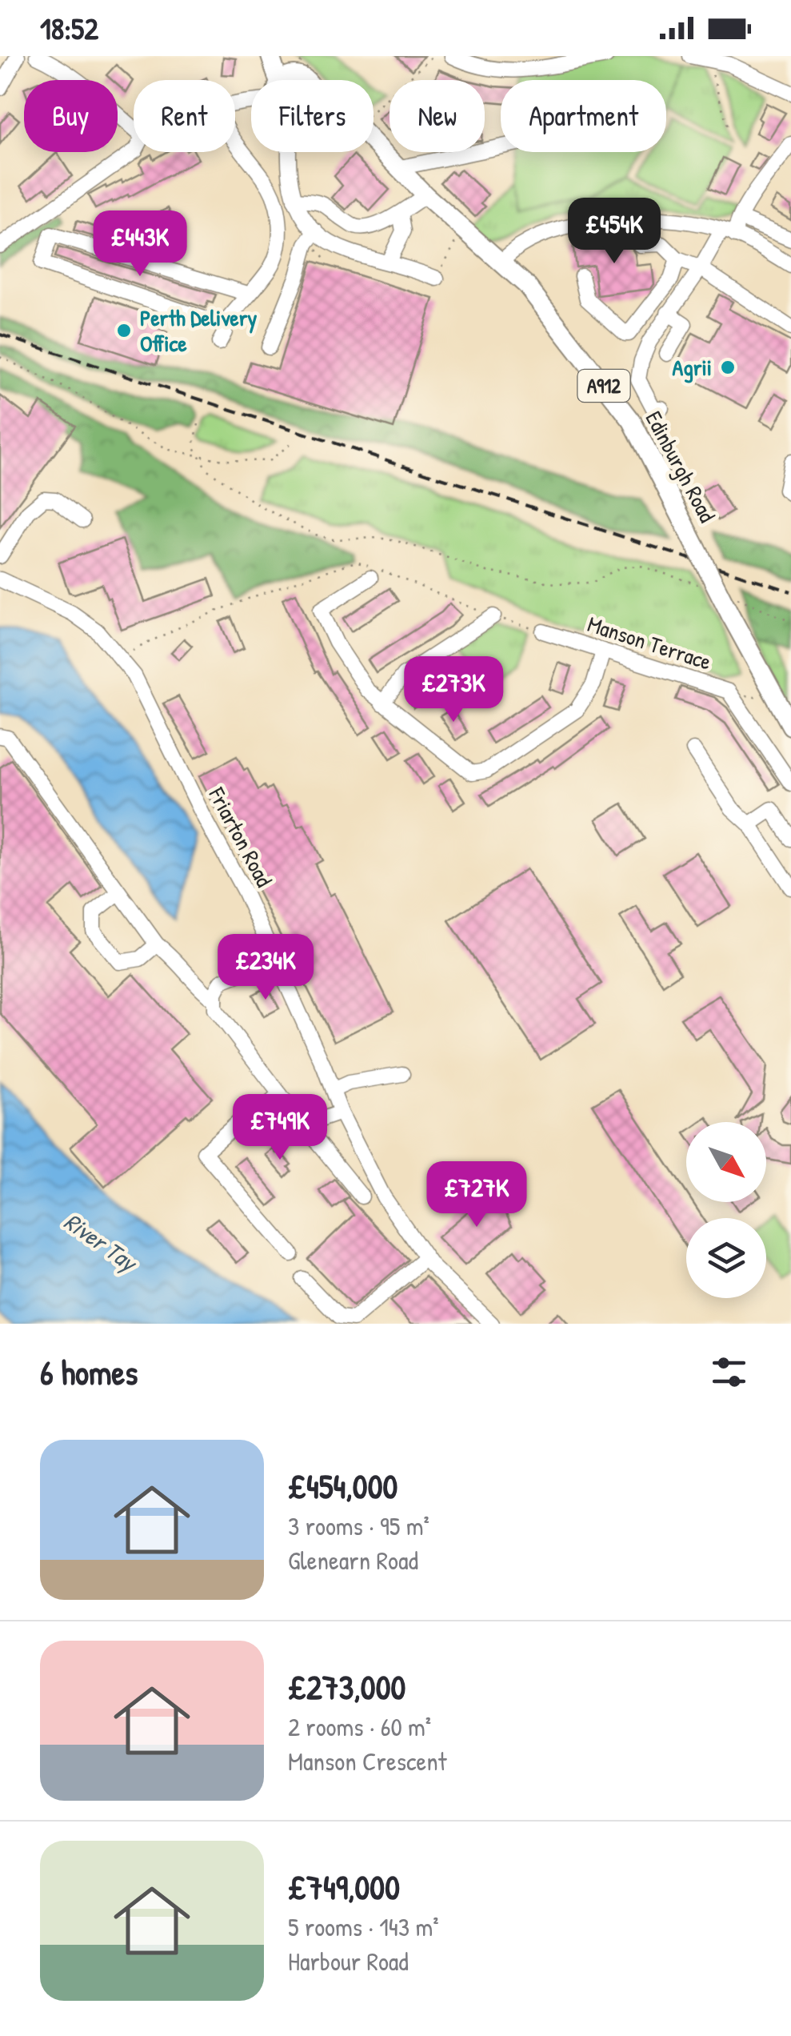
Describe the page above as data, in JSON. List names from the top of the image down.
{
  "streets": {
    "main road": ["A912", "Edinburgh Road"],
    "street": ["Manson Terrace", "Friarton Road"]
  },
  "water": ["River Tay"],
  "places": ["Perth Delivery Office", "Agrii"],
  "north": "bottom right",
  "page": {
    "status": "18:52",
    "chip": [
      "Buy",
      "Rent",
      "Filters",
      "New",
      "Apartment"
    ],
    "price": [
      "£454K",
      "£443K",
      "£273K",
      "£234K",
      "£749K",
      "£727K"
    ],
    "heading": "6 homes",
    "list": [
      {
        "name": "£454,000",
        "note": "3 rooms · 95 m² · Glenearn Road"
      },
      {
        "name": "£273,000",
        "note": "2 rooms · 60 m² · Manson Crescent"
      },
      {
        "name": "£749,000",
        "note": "5 rooms · 143 m² · Harbour Road"
      }
    ]
  }
}
